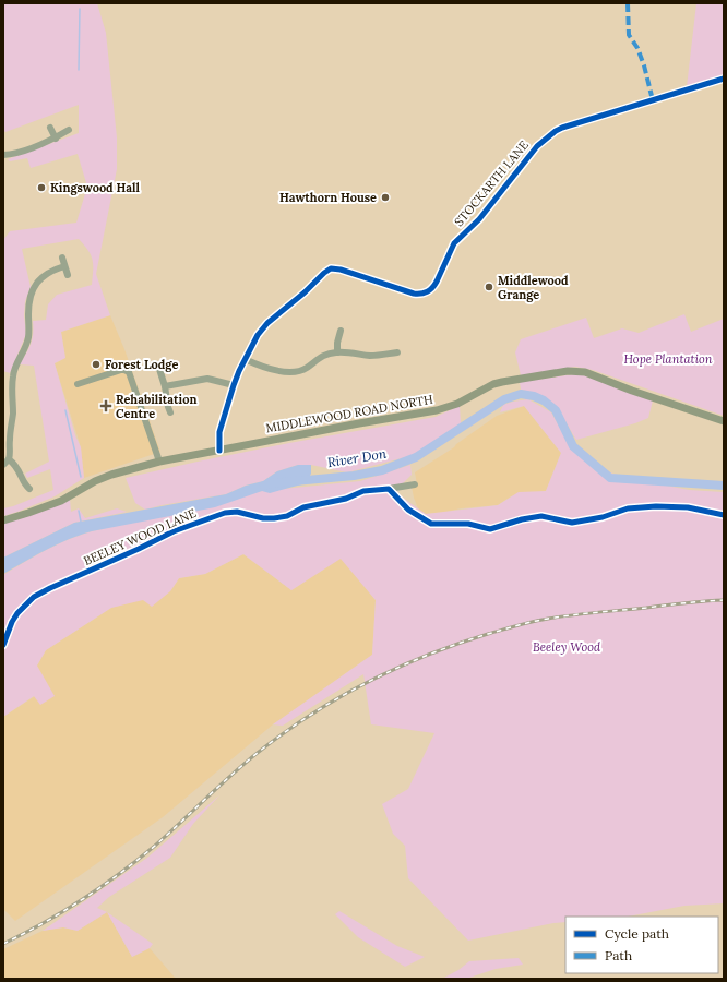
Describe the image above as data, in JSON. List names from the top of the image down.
{
  "streets": {
    "main road": ["MIDDLEWOOD ROAD NORTH"],
    "street": ["STOCKARTH LANE", "BEELEY WOOD LANE"]
  },
  "crossings": [
    ["STOCKARTH LANE", "MIDDLEWOOD ROAD NORTH"]
  ],
  "water": ["River Don"],
  "parks": ["Hope Plantation", "Beeley Wood"],
  "places": {
    "other": [
      "Kingswood Hall",
      "Hawthorn House",
      "Middlewood Grange",
      "Forest Lodge"
    ],
    "health": ["Rehabilitation Centre"]
  },
  "legend": ["Cycle path", "Path"]
}
